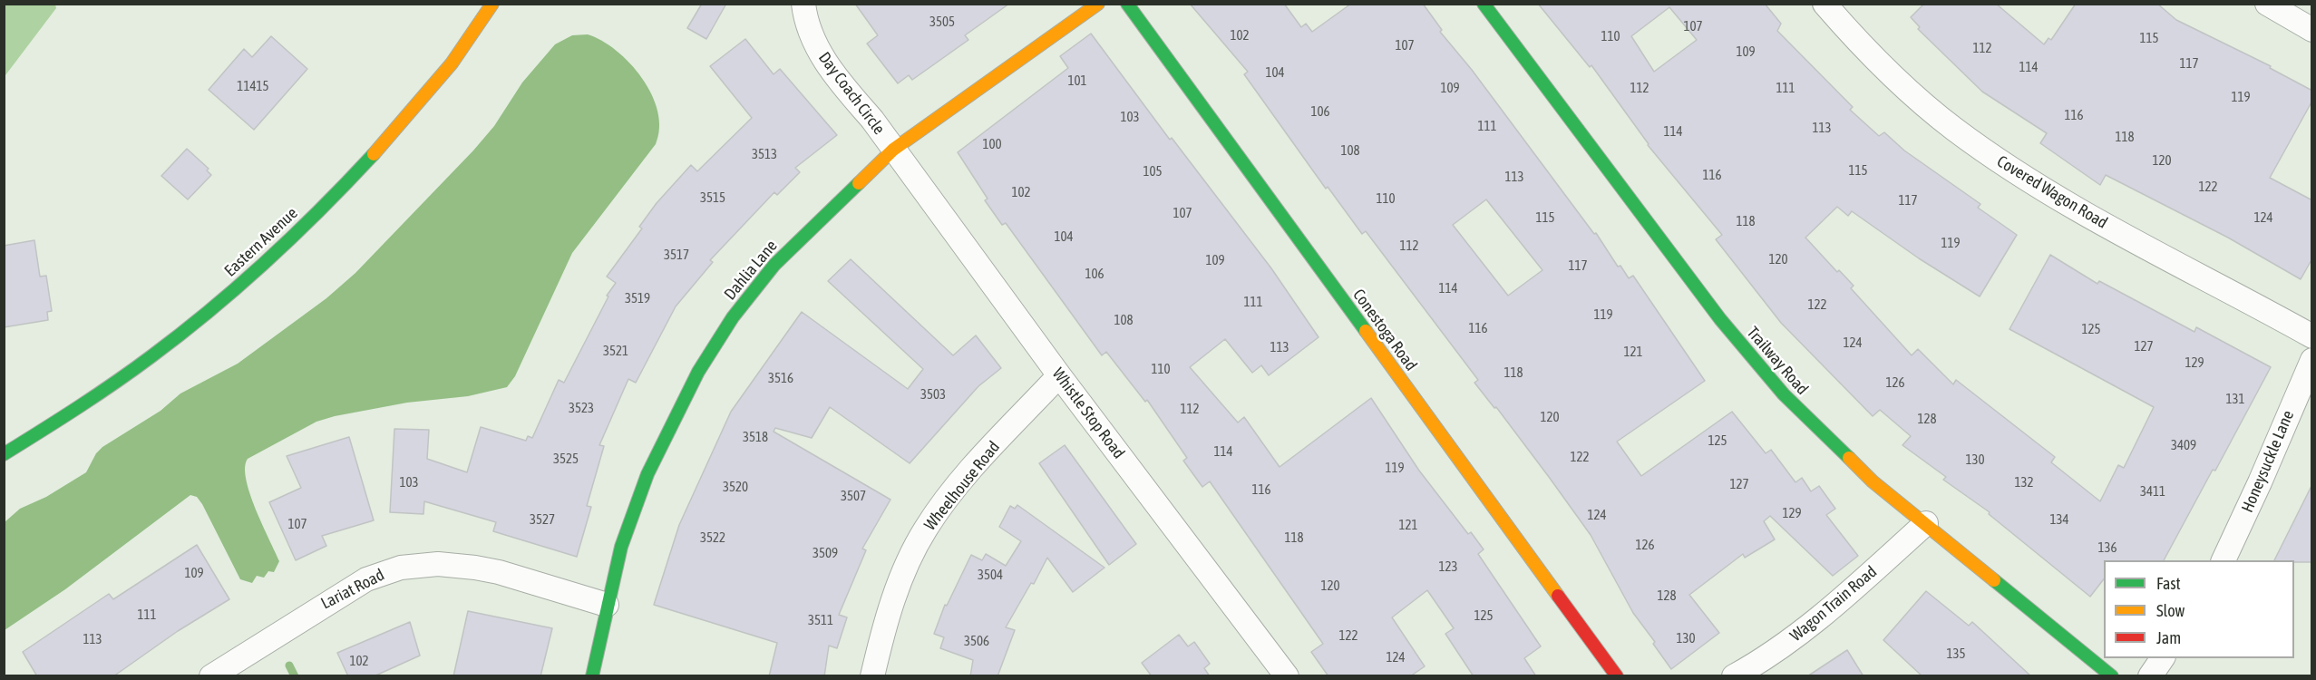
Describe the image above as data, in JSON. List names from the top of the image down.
{
  "streets": {
    "street": [
      "Day Coach Circle",
      "Covered Wagon Road",
      "Eastern Avenue",
      "Dahlia Lane",
      "Conestoga Road",
      "Trailway Road",
      "Whistle Stop Road",
      "Honeysuckle Lane",
      "Wheelhouse Road",
      "Lariat Road",
      "Wagon Train Road"
    ]
  },
  "crossings": [
    ["Day Coach Circle", "Dahlia Lane"],
    ["Day Coach Circle", "Whistle Stop Road"],
    ["Dahlia Lane", "Whistle Stop Road"],
    ["Dahlia Lane", "Lariat Road"],
    ["Trailway Road", "Wagon Train Road"],
    ["Whistle Stop Road", "Wheelhouse Road"]
  ],
  "house_numbers": [
    "3505",
    "107",
    "102",
    "110",
    "115",
    "107",
    "112",
    "109",
    "117",
    "114",
    "104",
    "101",
    "11415",
    "109",
    "112",
    "111",
    "119",
    "106",
    "116",
    "103",
    "111",
    "113",
    "114",
    "118",
    "100",
    "108",
    "3513",
    "120",
    "115",
    "105",
    "116",
    "113",
    "122",
    "102",
    "3515",
    "110",
    "117",
    "107",
    "115",
    "124",
    "118",
    "104",
    "119",
    "112",
    "3517",
    "120",
    "109",
    "117",
    "106",
    "114",
    "3519",
    "111",
    "122",
    "119",
    "108",
    "116",
    "125",
    "124",
    "127",
    "113",
    "3521",
    "121",
    "129",
    "110",
    "118",
    "3516",
    "126",
    "3503",
    "131",
    "3523",
    "112",
    "120",
    "128",
    "3518",
    "125",
    "3409",
    "114",
    "122",
    "3525",
    "130",
    "119",
    "103",
    "132",
    "127",
    "3520",
    "116",
    "3411",
    "3507",
    "129",
    "124",
    "3527",
    "134",
    "107",
    "121",
    "3522",
    "118",
    "126",
    "136",
    "3509",
    "123",
    "109",
    "3504",
    "120",
    "128",
    "111",
    "125",
    "3511",
    "122",
    "130",
    "113",
    "3506",
    "135",
    "124",
    "102"
  ],
  "legend": ["Fast", "Slow", "Jam"]
}
